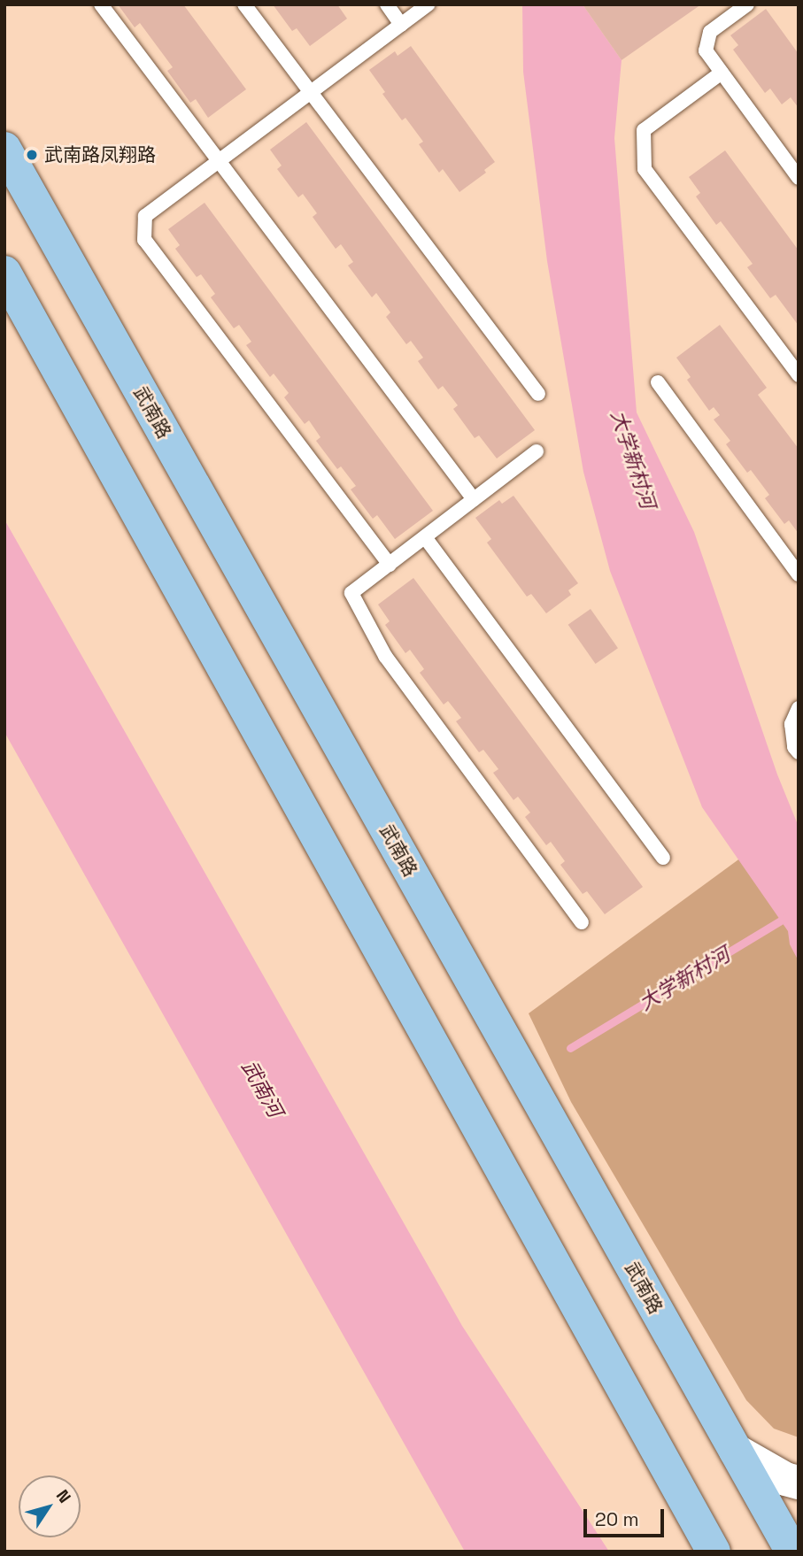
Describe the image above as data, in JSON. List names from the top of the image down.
{
  "streets": {
    "main road": ["武南路"]
  },
  "water": ["大学新村河", "武南河"],
  "places": ["武南路凤翔路"],
  "scale_bar": "20 m",
  "north": "top right"
}
